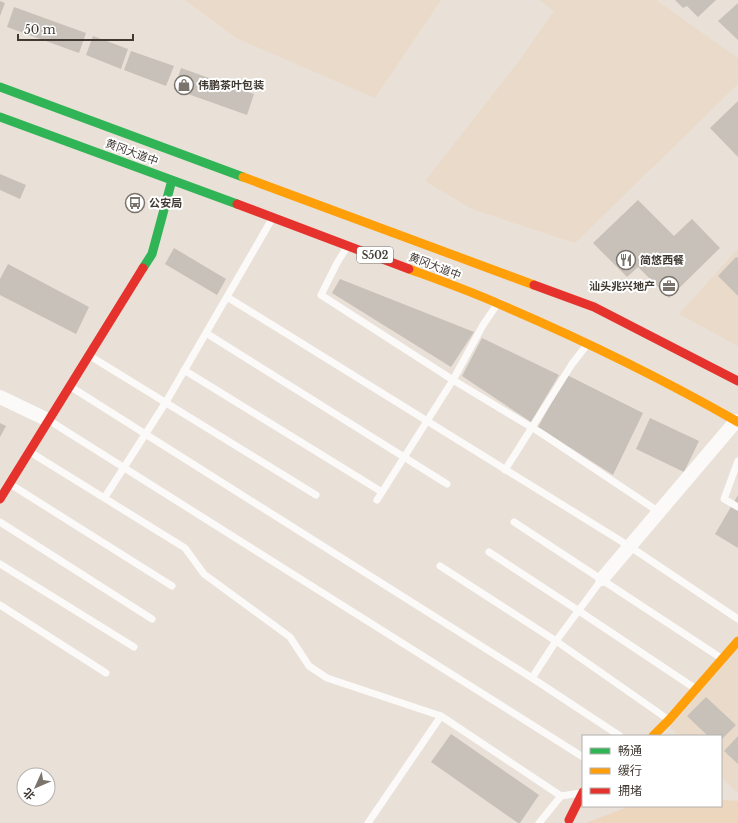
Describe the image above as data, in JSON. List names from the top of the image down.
{
  "streets": {
    "main road": ["黄冈大道中", "S502"]
  },
  "places": {
    "shop": ["伟鹏茶叶包装"],
    "bus stop": ["公安局"],
    "restaurant": ["简悠西餐"],
    "office": ["汕头兆兴地产"]
  },
  "legend": ["畅通", "缓行", "拥堵"],
  "scale_bar": "50 m",
  "north": "bottom left"
}
